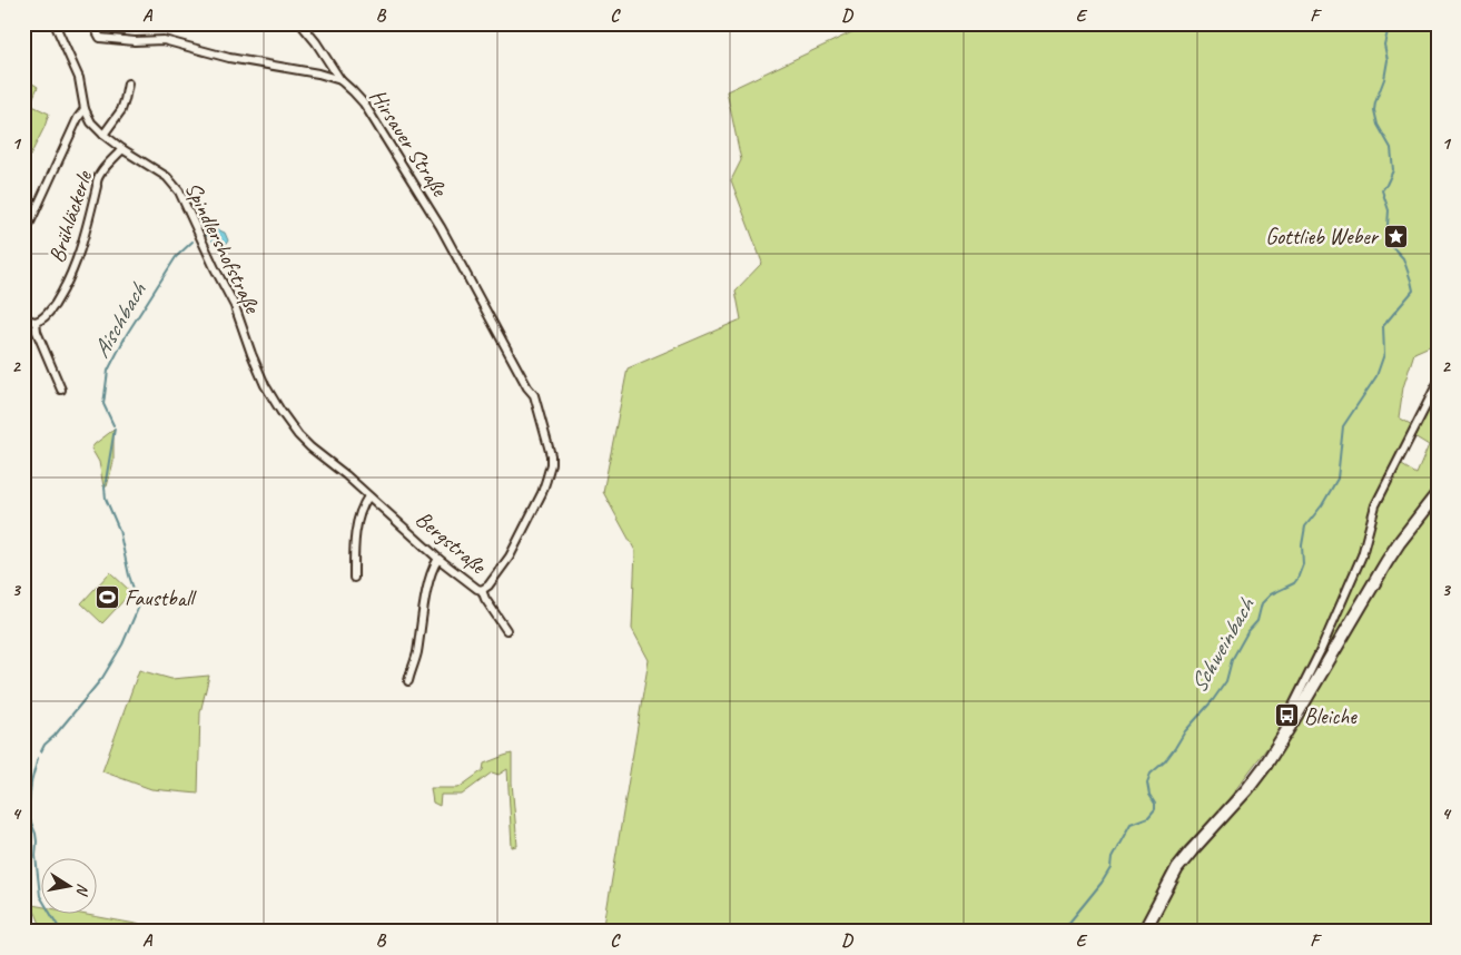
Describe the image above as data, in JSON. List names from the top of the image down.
{
  "streets": {
    "street": [
      "Hirsauer Straße",
      "Brühläckerle",
      "Spindlershofstraße",
      "Bergstraße"
    ]
  },
  "crossings": [
    ["Hirsauer Straße", "Bergstraße"],
    ["Brühläckerle", "Spindlershofstraße"],
    ["Spindlershofstraße", "Bergstraße"]
  ],
  "water": ["Aischbach", "Schweinbach"],
  "places": {
    "place": ["Gottlieb Weber"],
    "sports": ["Faustball"],
    "bus stop": ["Bleiche"]
  },
  "north": "right",
  "grid": {
    "columns": [
      "A",
      "B",
      "C",
      "D",
      "E",
      "F"
    ],
    "rows": [
      "1",
      "2",
      "3",
      "4"
    ]
  }
}
